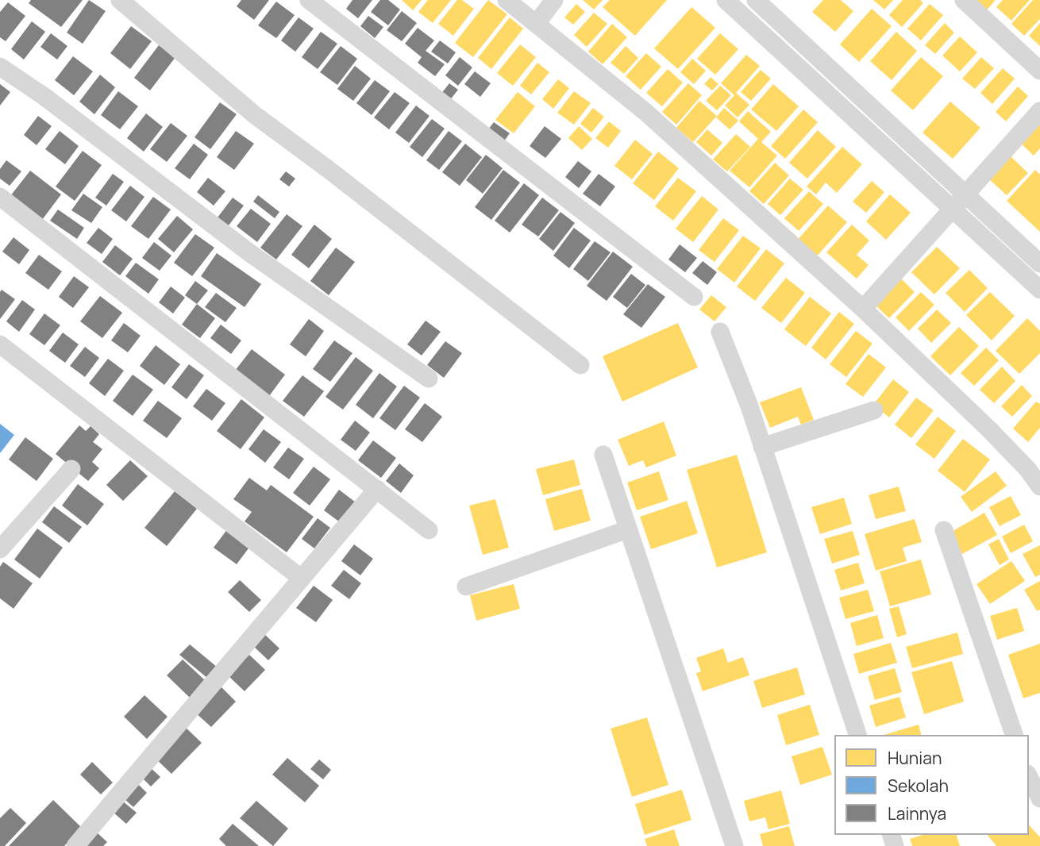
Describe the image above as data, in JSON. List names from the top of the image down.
{
  "legend": ["Hunian", "Sekolah", "Lainnya"]
}
